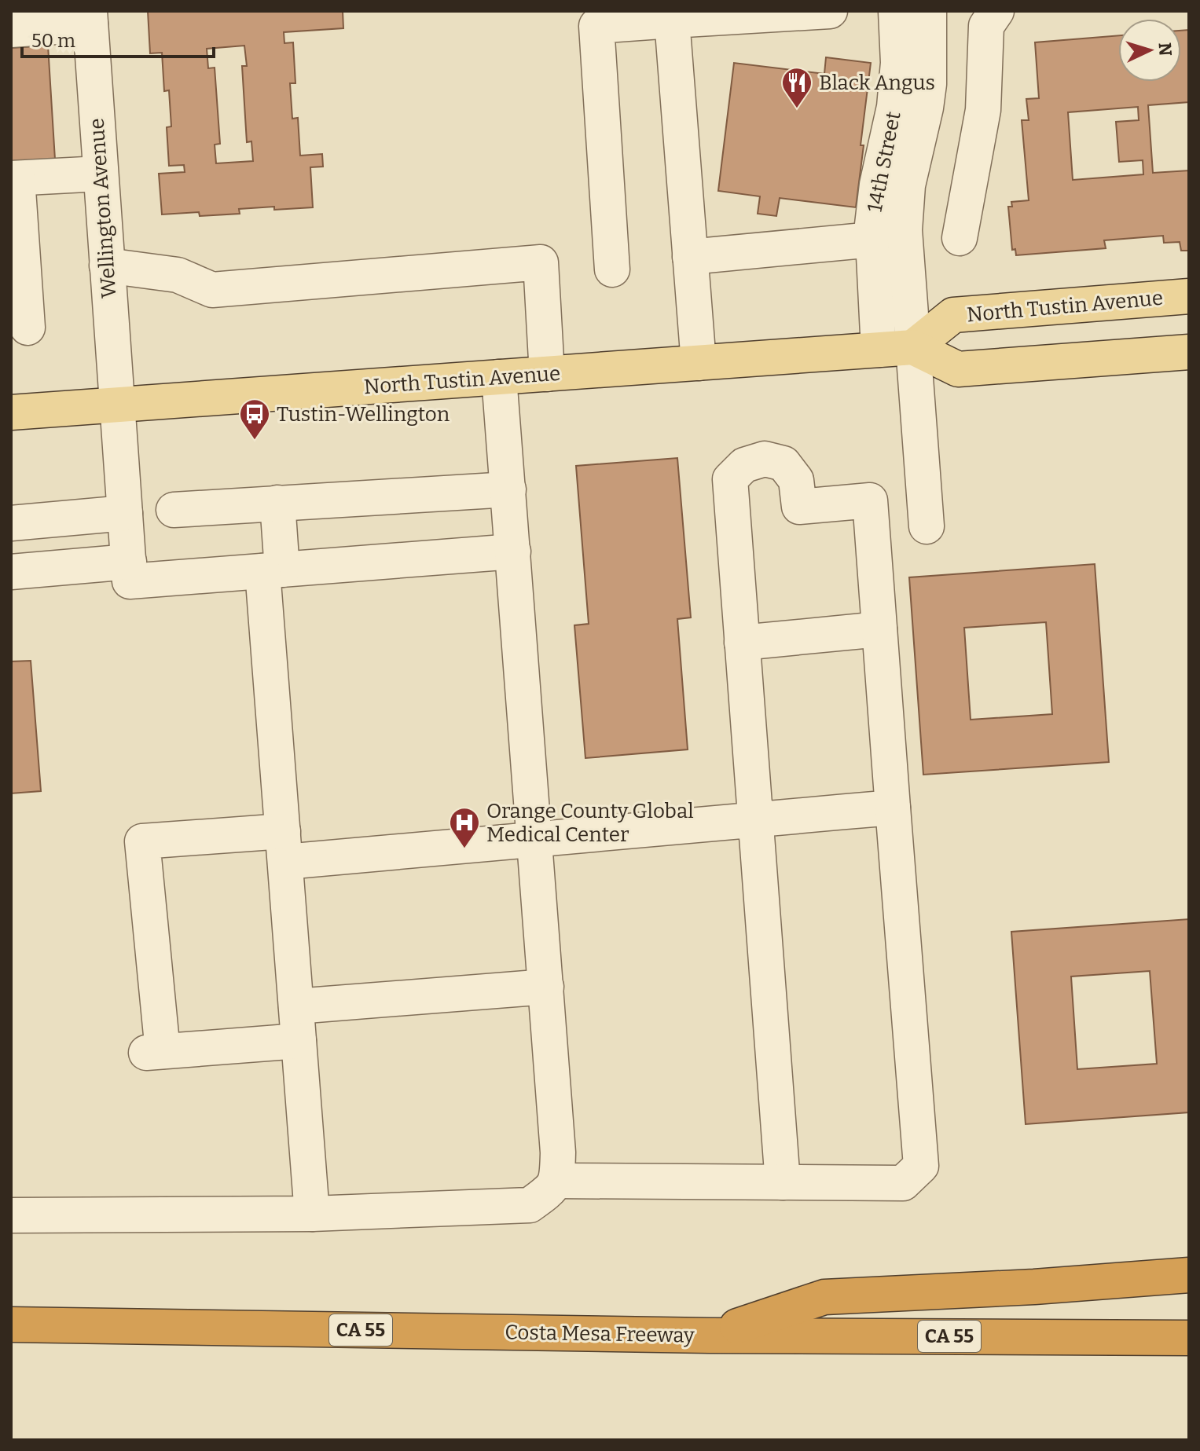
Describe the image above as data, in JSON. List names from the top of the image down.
{
  "streets": {
    "highway": ["CA 55", "Costa Mesa Freeway"],
    "main road": ["North Tustin Avenue"],
    "street": ["14th Street", "Wellington Avenue"]
  },
  "crossings": [
    ["14th Street", "North Tustin Avenue"],
    ["Wellington Avenue", "North Tustin Avenue"]
  ],
  "places": {
    "restaurant": ["Black Angus"],
    "bus stop": ["Tustin-Wellington"],
    "hospital": ["Orange County Global Medical Center"]
  },
  "scale_bar": "50 m",
  "north": "right"
}
